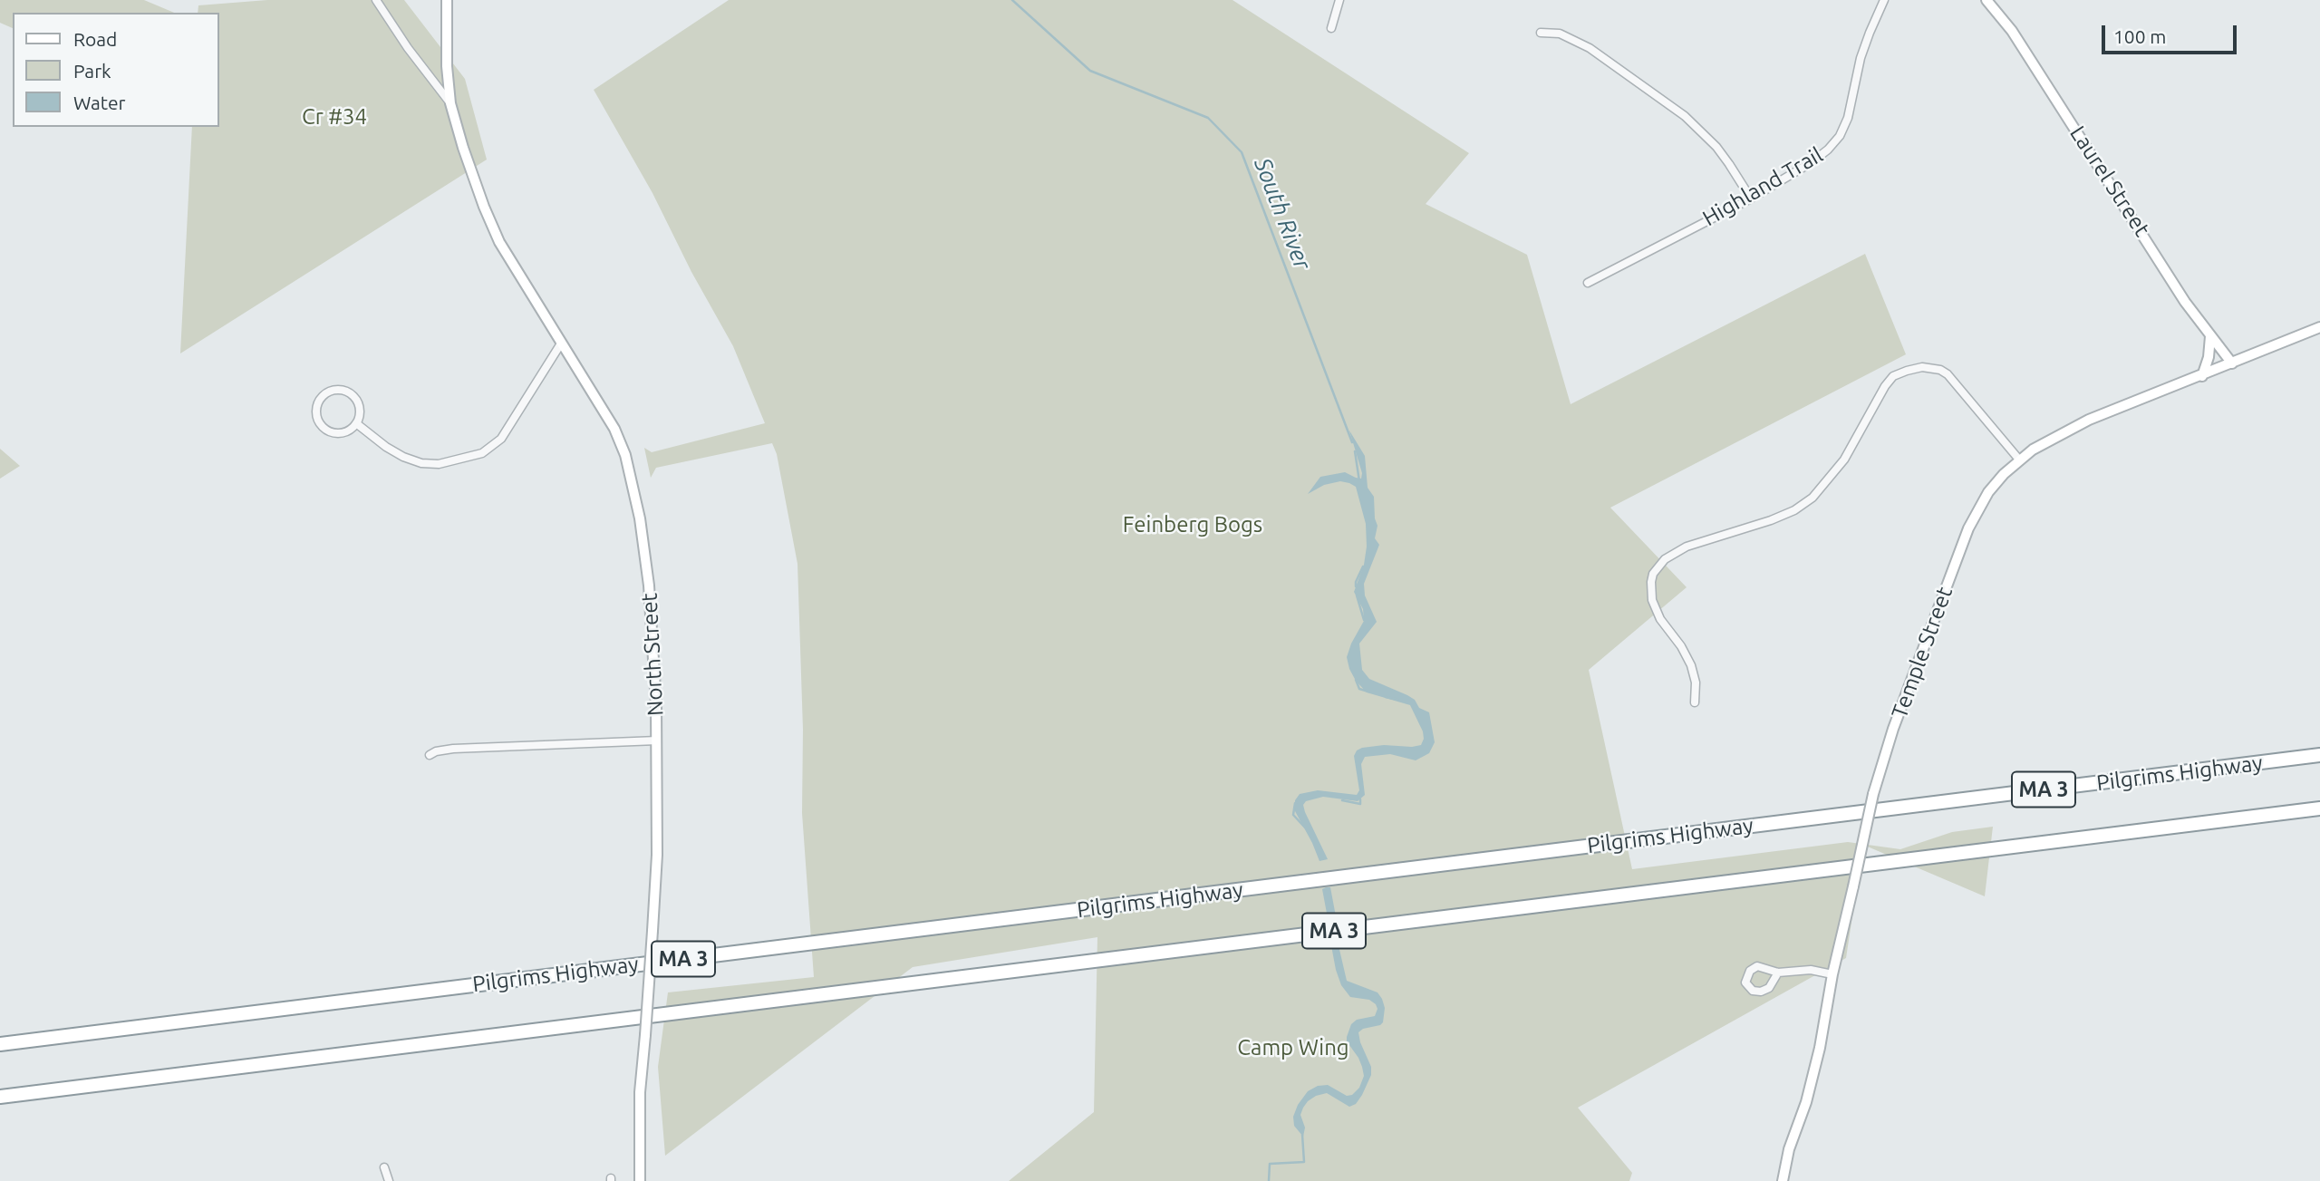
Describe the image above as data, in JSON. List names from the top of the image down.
{
  "streets": {
    "highway": ["Pilgrims Highway", "MA 3"],
    "main road": ["Laurel Street", "Temple Street", "North Street"],
    "street": ["Highland Trail"]
  },
  "crossings": [
    ["Laurel Street", "Temple Street"]
  ],
  "water": ["South River"],
  "parks": ["Cr #34", "Feinberg Bogs", "Camp Wing"],
  "legend": ["Road", "Park", "Water"],
  "scale_bar": "100 m"
}
